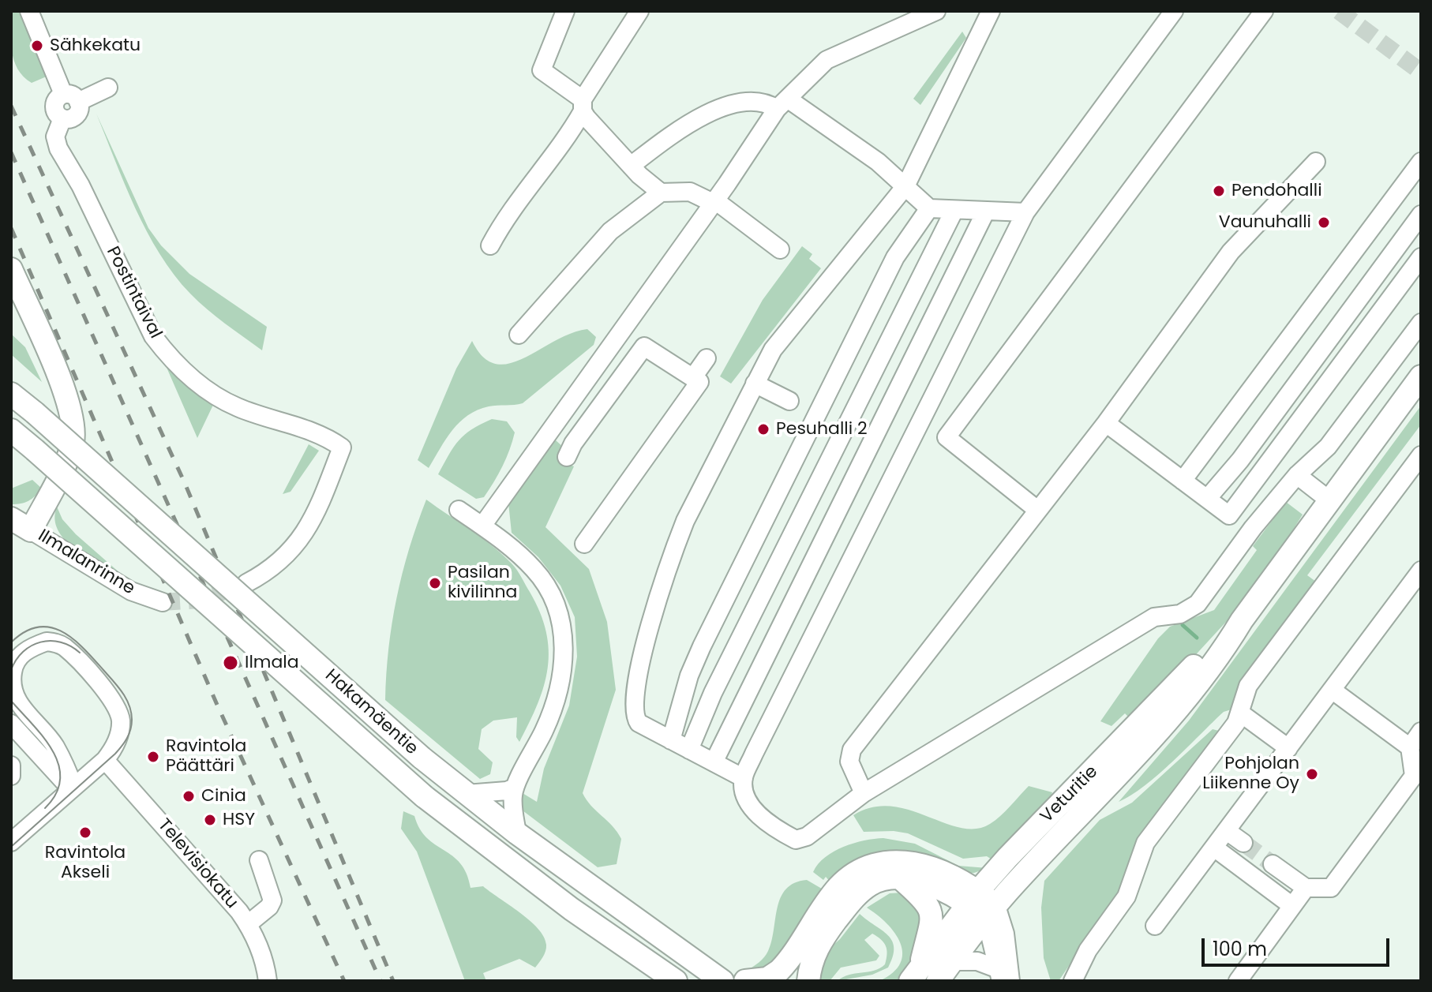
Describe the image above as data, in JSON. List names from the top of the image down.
{
  "streets": {
    "main road": ["Ilmalanrinne", "Hakamäentie", "Veturitie"],
    "street": ["Postintaival", "Televisiokatu"]
  },
  "places": [
    "Sähkekatu",
    "Pendohalli",
    "Vaunuhalli",
    "Pesuhalli 2",
    "Pasilan kivilinna",
    "Ilmala",
    "Ravintola Päättäri",
    "Pohjolan Liikenne Oy",
    "Cinia",
    "HSY",
    "Ravintola Akseli"
  ],
  "scale_bar": "100 m"
}
